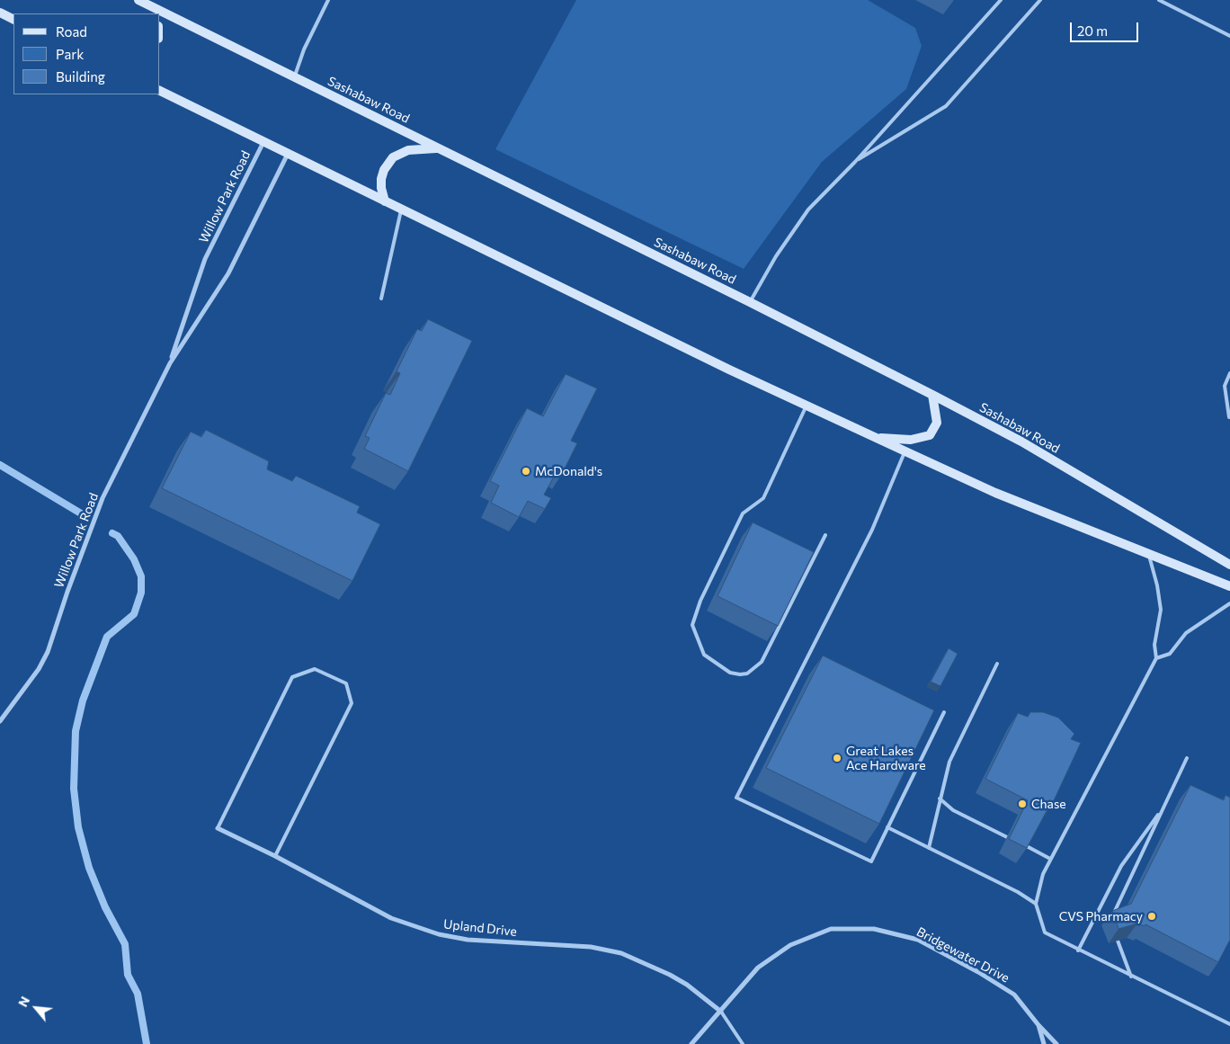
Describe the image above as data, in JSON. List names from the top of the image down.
{
  "streets": {
    "main road": ["Sashabaw Road"],
    "street": ["Willow Park Road", "Upland Drive", "Bridgewater Drive"]
  },
  "crossings": [
    ["Upland Drive", "Bridgewater Drive"]
  ],
  "places": [
    "McDonald's",
    "Great Lakes Ace Hardware",
    "Chase",
    "CVS Pharmacy"
  ],
  "legend": ["Road", "Park", "Building"],
  "scale_bar": "20 m",
  "north": "top left"
}
